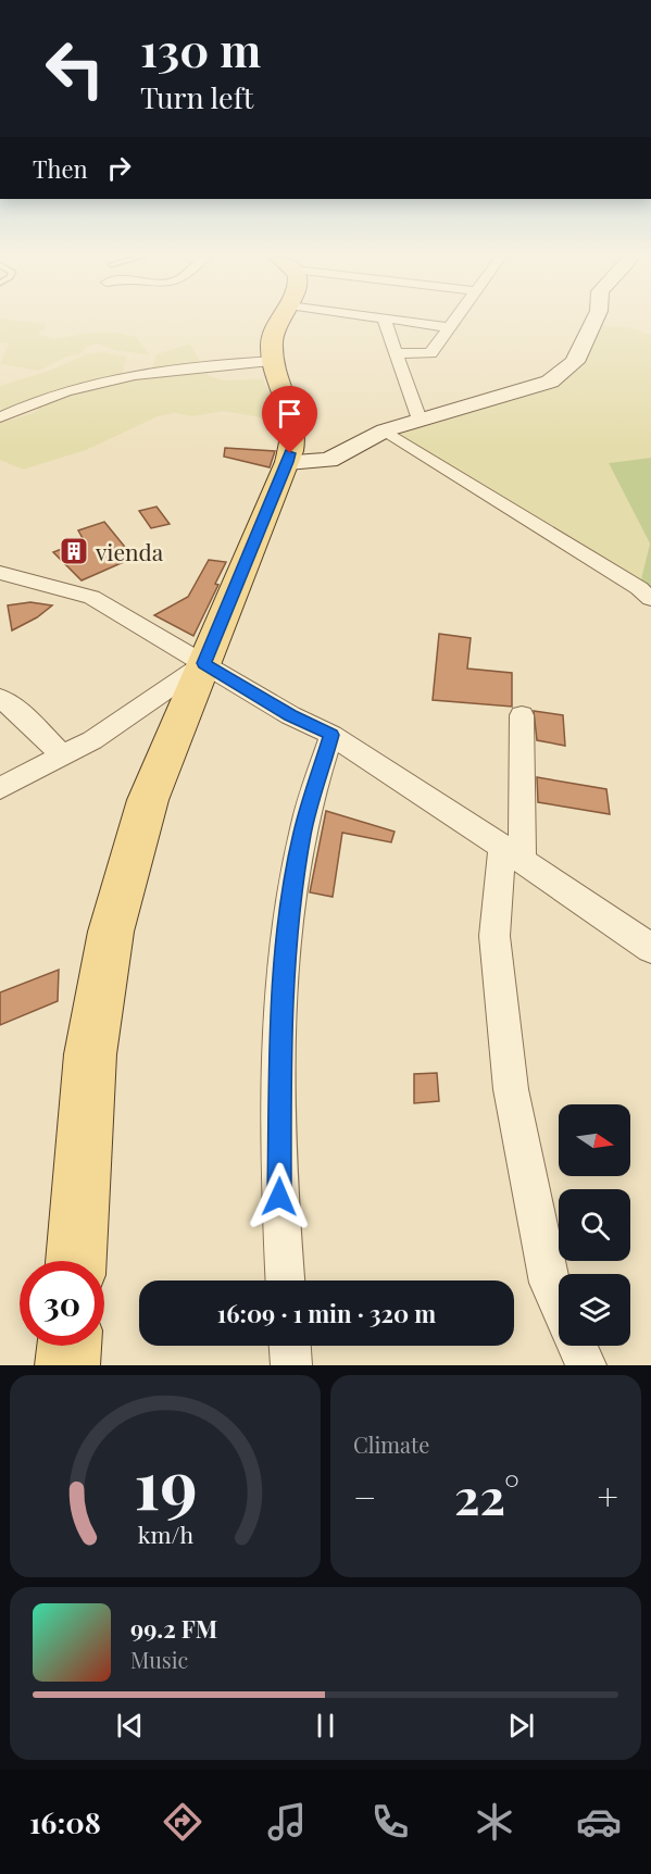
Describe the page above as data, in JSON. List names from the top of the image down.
{
  "places": {
    "building": ["vienda"]
  },
  "north": "right",
  "page": {
    "turn": ["130 m", "Turn left"],
    "then": "Then",
    "limit": "30",
    "trip": "16:09 · 1 min · 320 m",
    "tile": "Climate",
    "heat": ["−", "22°", "+"],
    "song": ["99.2 FM", "Music"],
    "tabs": "16:08",
    "gauge": ["19", "km/h"]
  }
}
